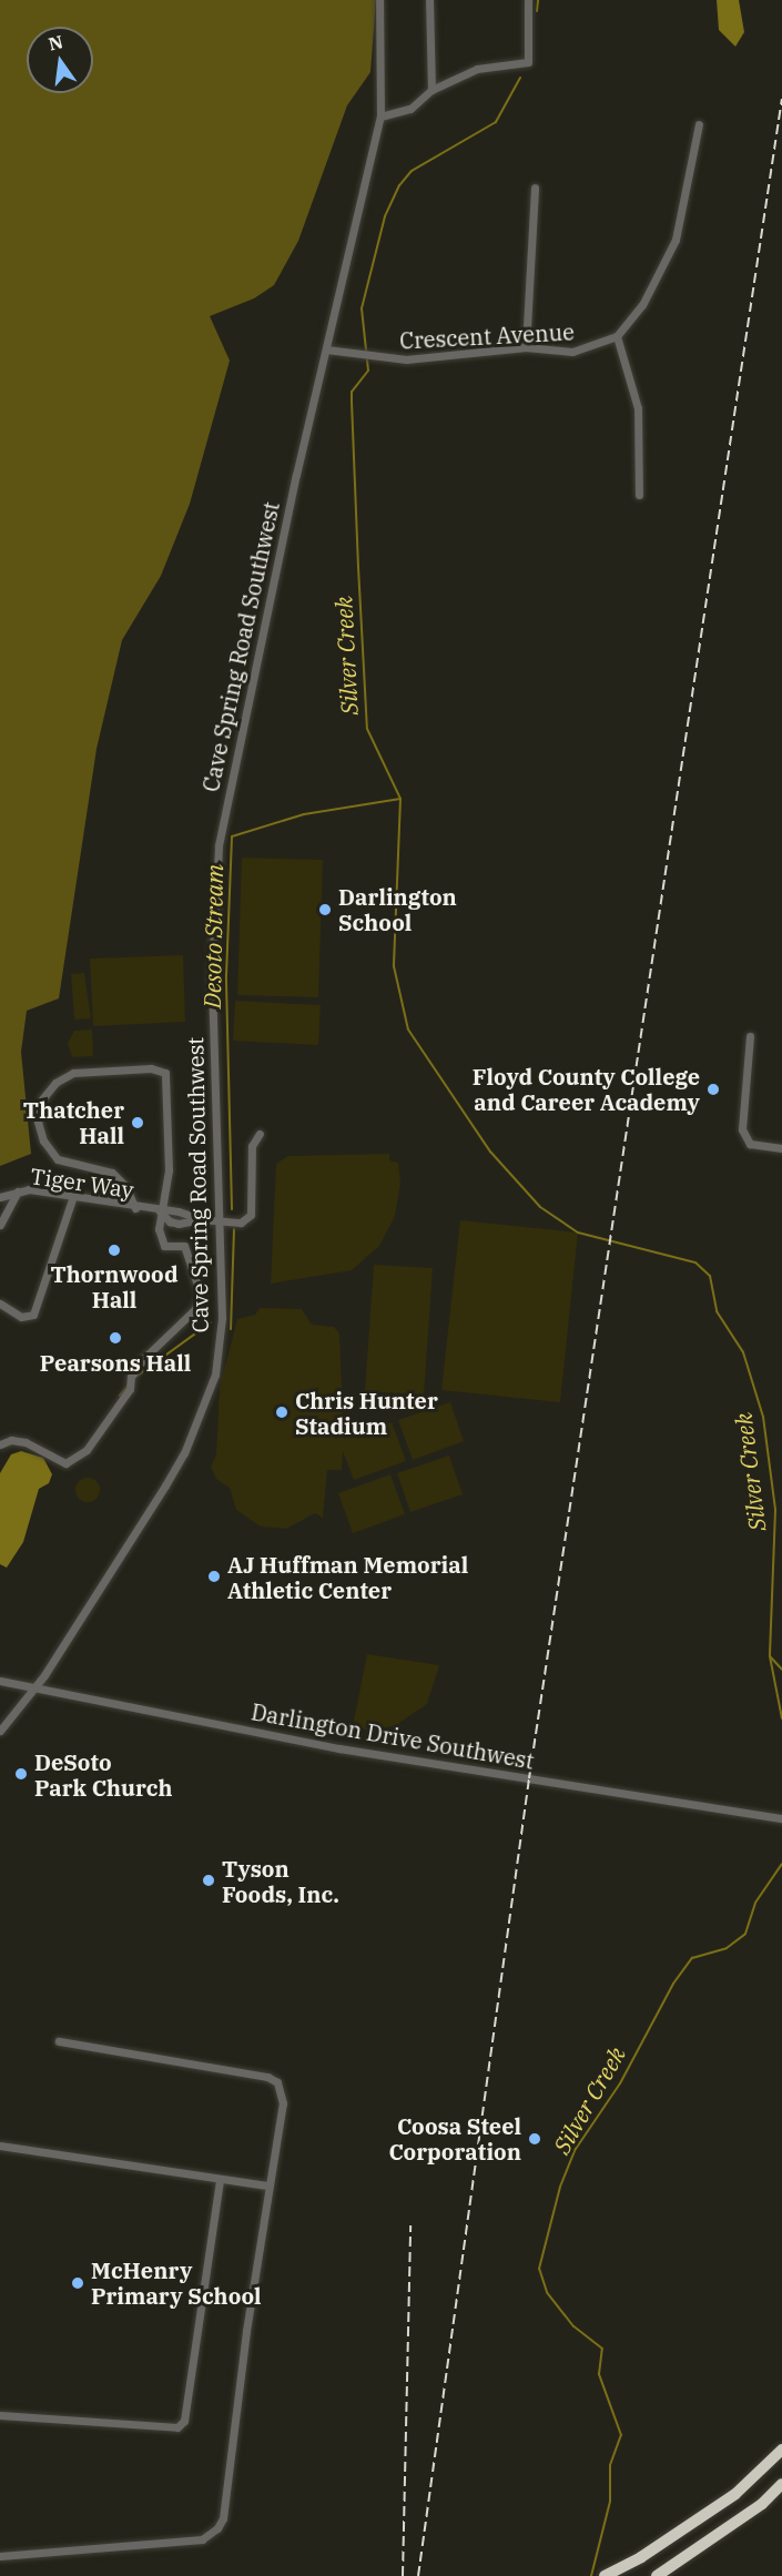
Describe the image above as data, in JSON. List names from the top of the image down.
{
  "streets": {
    "street": [
      "Crescent Avenue",
      "Cave Spring Road Southwest",
      "Tiger Way",
      "Darlington Drive Southwest"
    ]
  },
  "crossings": [
    ["Crescent Avenue", "Cave Spring Road Southwest"],
    ["Cave Spring Road Southwest", "Tiger Way"],
    ["Cave Spring Road Southwest", "Darlington Drive Southwest"]
  ],
  "water": ["Silver Creek", "Desoto Stream"],
  "places": [
    "Darlington School",
    "Floyd County College and Career Academy",
    "Thatcher Hall",
    "Thornwood Hall",
    "Pearsons Hall",
    "Chris Hunter Stadium",
    "AJ Huffman Memorial Athletic Center",
    "DeSoto Park Church",
    "Tyson Foods, Inc.",
    "Coosa Steel Corporation",
    "McHenry Primary School"
  ],
  "north": "top"
}
